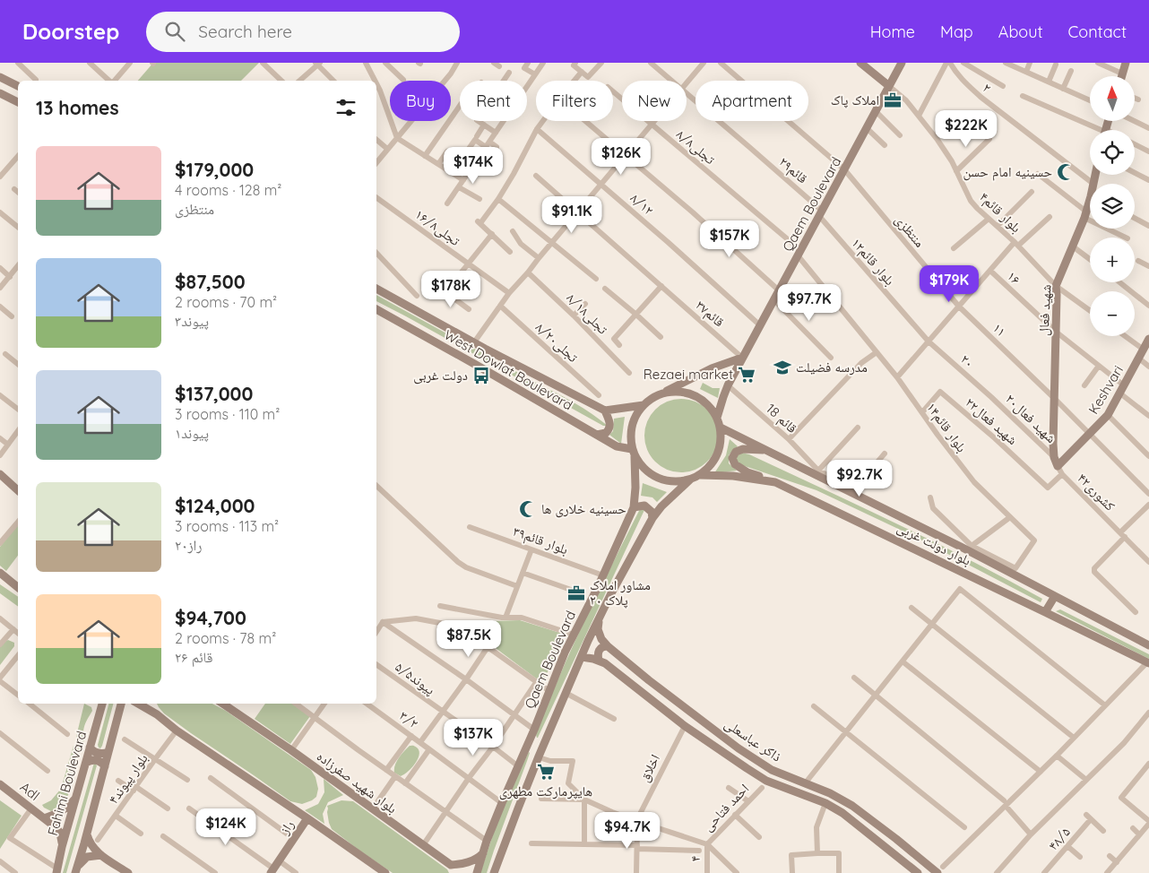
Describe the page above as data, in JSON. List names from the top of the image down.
{
  "streets": {
    "main road": [
      "Qaem Boulevard",
      "شهید فعال",
      "West Dowlat Boulevard",
      "Keshvari",
      "بلوار دولت غربی",
      "ذاکر عباسعلی",
      "بلوار شهید صفرزاده",
      "Fahimi Boulevard",
      "Adl",
      "راز"
    ],
    "street": [
      "۲",
      "تجلی۸/۸",
      "قائم۲۹",
      "۸/۱۲",
      "بلوار قائم۴",
      "تجلی۱۶/۸",
      "منتظزی",
      "بلوار قائم۱۲",
      "۱۶",
      "تجلی۸/۱۸",
      "قائم۳۷",
      "۱۱",
      "تجلی۸/۲۰",
      "۲۰",
      "18 قائم",
      "شهید فعال۲۰",
      "شهید فعال۲۲",
      "بلوار قائم۱۴",
      "کشوری۴۲",
      "بلوار قائم۳۹",
      "پیوند۵/۵",
      "۳/۲",
      "اخلاق",
      "بلوار پیوند۴",
      "احمد فتاحی",
      "۴۸/۵",
      "۴"
    ]
  },
  "crossings": [
    ["۲", "شهید فعال"],
    ["تجلی۸/۸", "Qaem Boulevard"],
    ["تجلی۸/۸", "بلوار قائم۱۴"],
    ["قائم۲۹", "Qaem Boulevard"],
    ["قائم۲۹", "بلوار قائم۱۲"],
    ["۸/۱۲", "Qaem Boulevard"],
    ["Qaem Boulevard", "بلوار قائم۴"],
    ["Qaem Boulevard", "منتظزی"],
    ["Qaem Boulevard", "بلوار قائم۱۲"],
    ["Qaem Boulevard", "قائم۳۷"],
    ["Qaem Boulevard", "West Dowlat Boulevard"],
    ["Qaem Boulevard", "18 قائم"],
    ["Qaem Boulevard", "بلوار قائم۱۴"],
    ["Qaem Boulevard", "بلوار قائم۳۹"],
    ["Qaem Boulevard", "بلوار دولت غربی"],
    ["Qaem Boulevard", "پیوند۵/۵"],
    ["Qaem Boulevard", "۳/۲"],
    ["Qaem Boulevard", "ذاکر عباسعلی"],
    ["Qaem Boulevard", "بلوار شهید صفرزاده"],
    ["بلوار قائم۴", "شهید فعال"],
    ["منتظزی", "۱۱"],
    ["بلوار قائم۱۲", "۲۰"],
    ["۱۶", "شهید فعال"],
    ["۱۶", "Keshvari"],
    ["شهید فعال", "۱۱"],
    ["شهید فعال", "Keshvari"],
    ["شهید فعال", "شهید فعال۲۰"],
    ["شهید فعال", "کشوری۴۲"],
    ["۱۱", "Keshvari"],
    ["۲۰", "شهید فعال۲۰"],
    ["West Dowlat Boulevard", "بلوار دولت غربی"],
    ["Keshvari", "کشوری۴۲"],
    ["شهید فعال۲۲", "بلوار قائم۱۴"],
    ["شهید فعال۲۲", "کشوری۴۲"],
    ["ذاکر عباسعلی", "اخلاق"],
    ["Fahimi Boulevard", "Adl"],
    ["احمد فتاحی", "۴"]
  ],
  "places": {
    "office": ["املاک پاک", "مشاور املاک پلاک ۲۰"],
    "mosque": ["حسینیه امام حسن", "حسینیه خلاری ها"],
    "school or university": ["مدرسه فضیلت"],
    "supermarket": ["Rezaei market", "هایپرمارکت مطهری"],
    "bus stop": ["دولت غربی"]
  },
  "north": "top",
  "page": {
    "header": "Doorstep",
    "search": "Search here",
    "nav": [
      "Home",
      "Map",
      "About",
      "Contact"
    ],
    "map_buttons": ["+", "−"],
    "chip": [
      "Buy",
      "Rent",
      "Filters",
      "New",
      "Apartment"
    ],
    "heading": "13 homes",
    "price": [
      "$222K",
      "$126K",
      "$174K",
      "$91.1K",
      "$157K",
      "$179K",
      "$178K",
      "$97.7K",
      "$92.7K",
      "$87.5K",
      "$137K",
      "$124K",
      "$94.7K"
    ],
    "list": [
      {
        "name": "$179,000",
        "note": "4 rooms · 128 m² · منتظزی"
      },
      {
        "name": "$87,500",
        "note": "2 rooms · 70 m² · پیوند۳"
      },
      {
        "name": "$137,000",
        "note": "3 rooms · 110 m² · پیوند۱"
      },
      {
        "name": "$124,000",
        "note": "3 rooms · 113 m² · راز۲۰"
      },
      {
        "name": "$94,700",
        "note": "2 rooms · 78 m² · قائم ۲۶"
      }
    ]
  }
}
